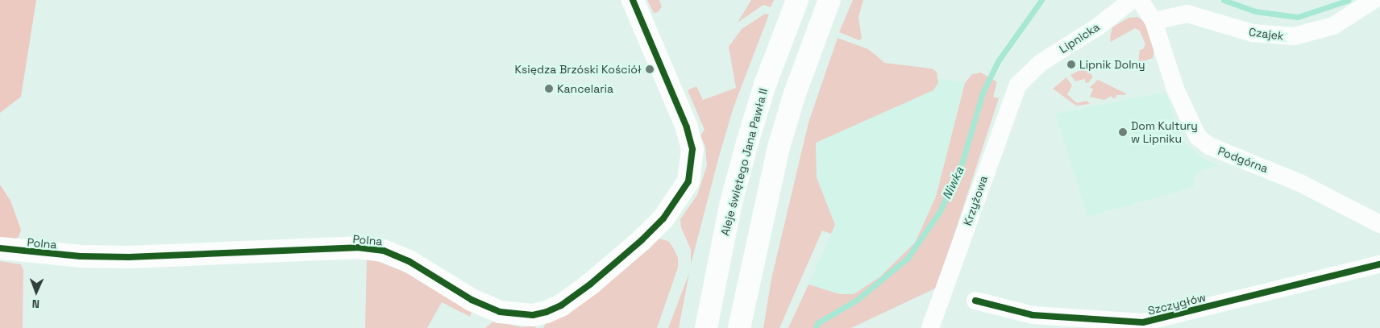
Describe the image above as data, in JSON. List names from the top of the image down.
{
  "streets": {
    "main road": ["Aleje świętego Jana Pawła II", "Polna"],
    "street": [
      "Czajek",
      "Lipnicka",
      "Podgórna",
      "Krzyżowa",
      "Szczygłów"
    ]
  },
  "crossings": [
    ["Czajek", "Podgórna"],
    ["Lipnicka", "Krzyżowa"]
  ],
  "water": ["Niwka"],
  "places": [
    "Lipnik Dolny",
    "Księdza Brzóski Kościół",
    "Kancelaria",
    "Dom Kultury w Lipniku"
  ],
  "north": "bottom"
}
